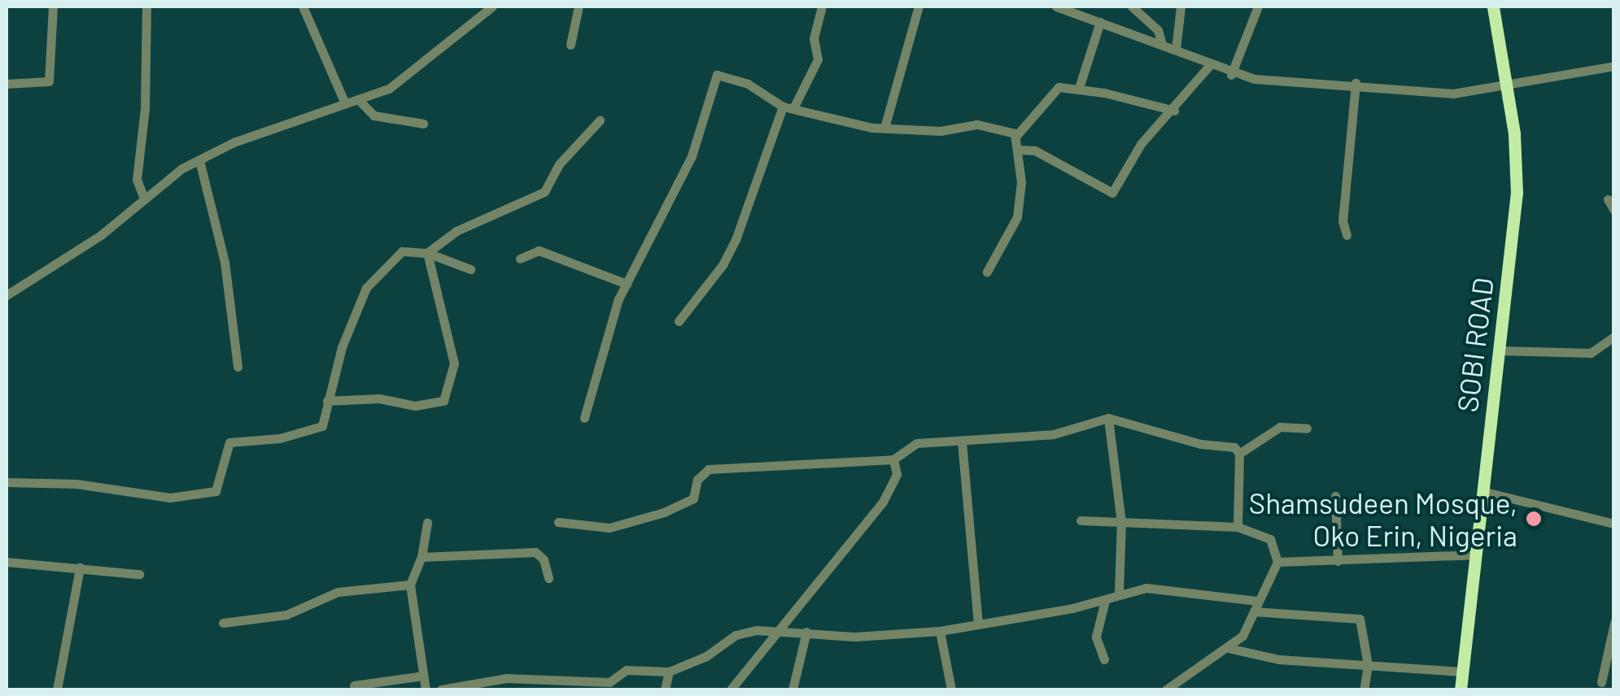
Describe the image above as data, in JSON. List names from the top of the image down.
{
  "streets": {
    "highway": ["SOBI ROAD"]
  },
  "places": ["Shamsudeen Mosque, Oko Erin, Nigeria"]
}
